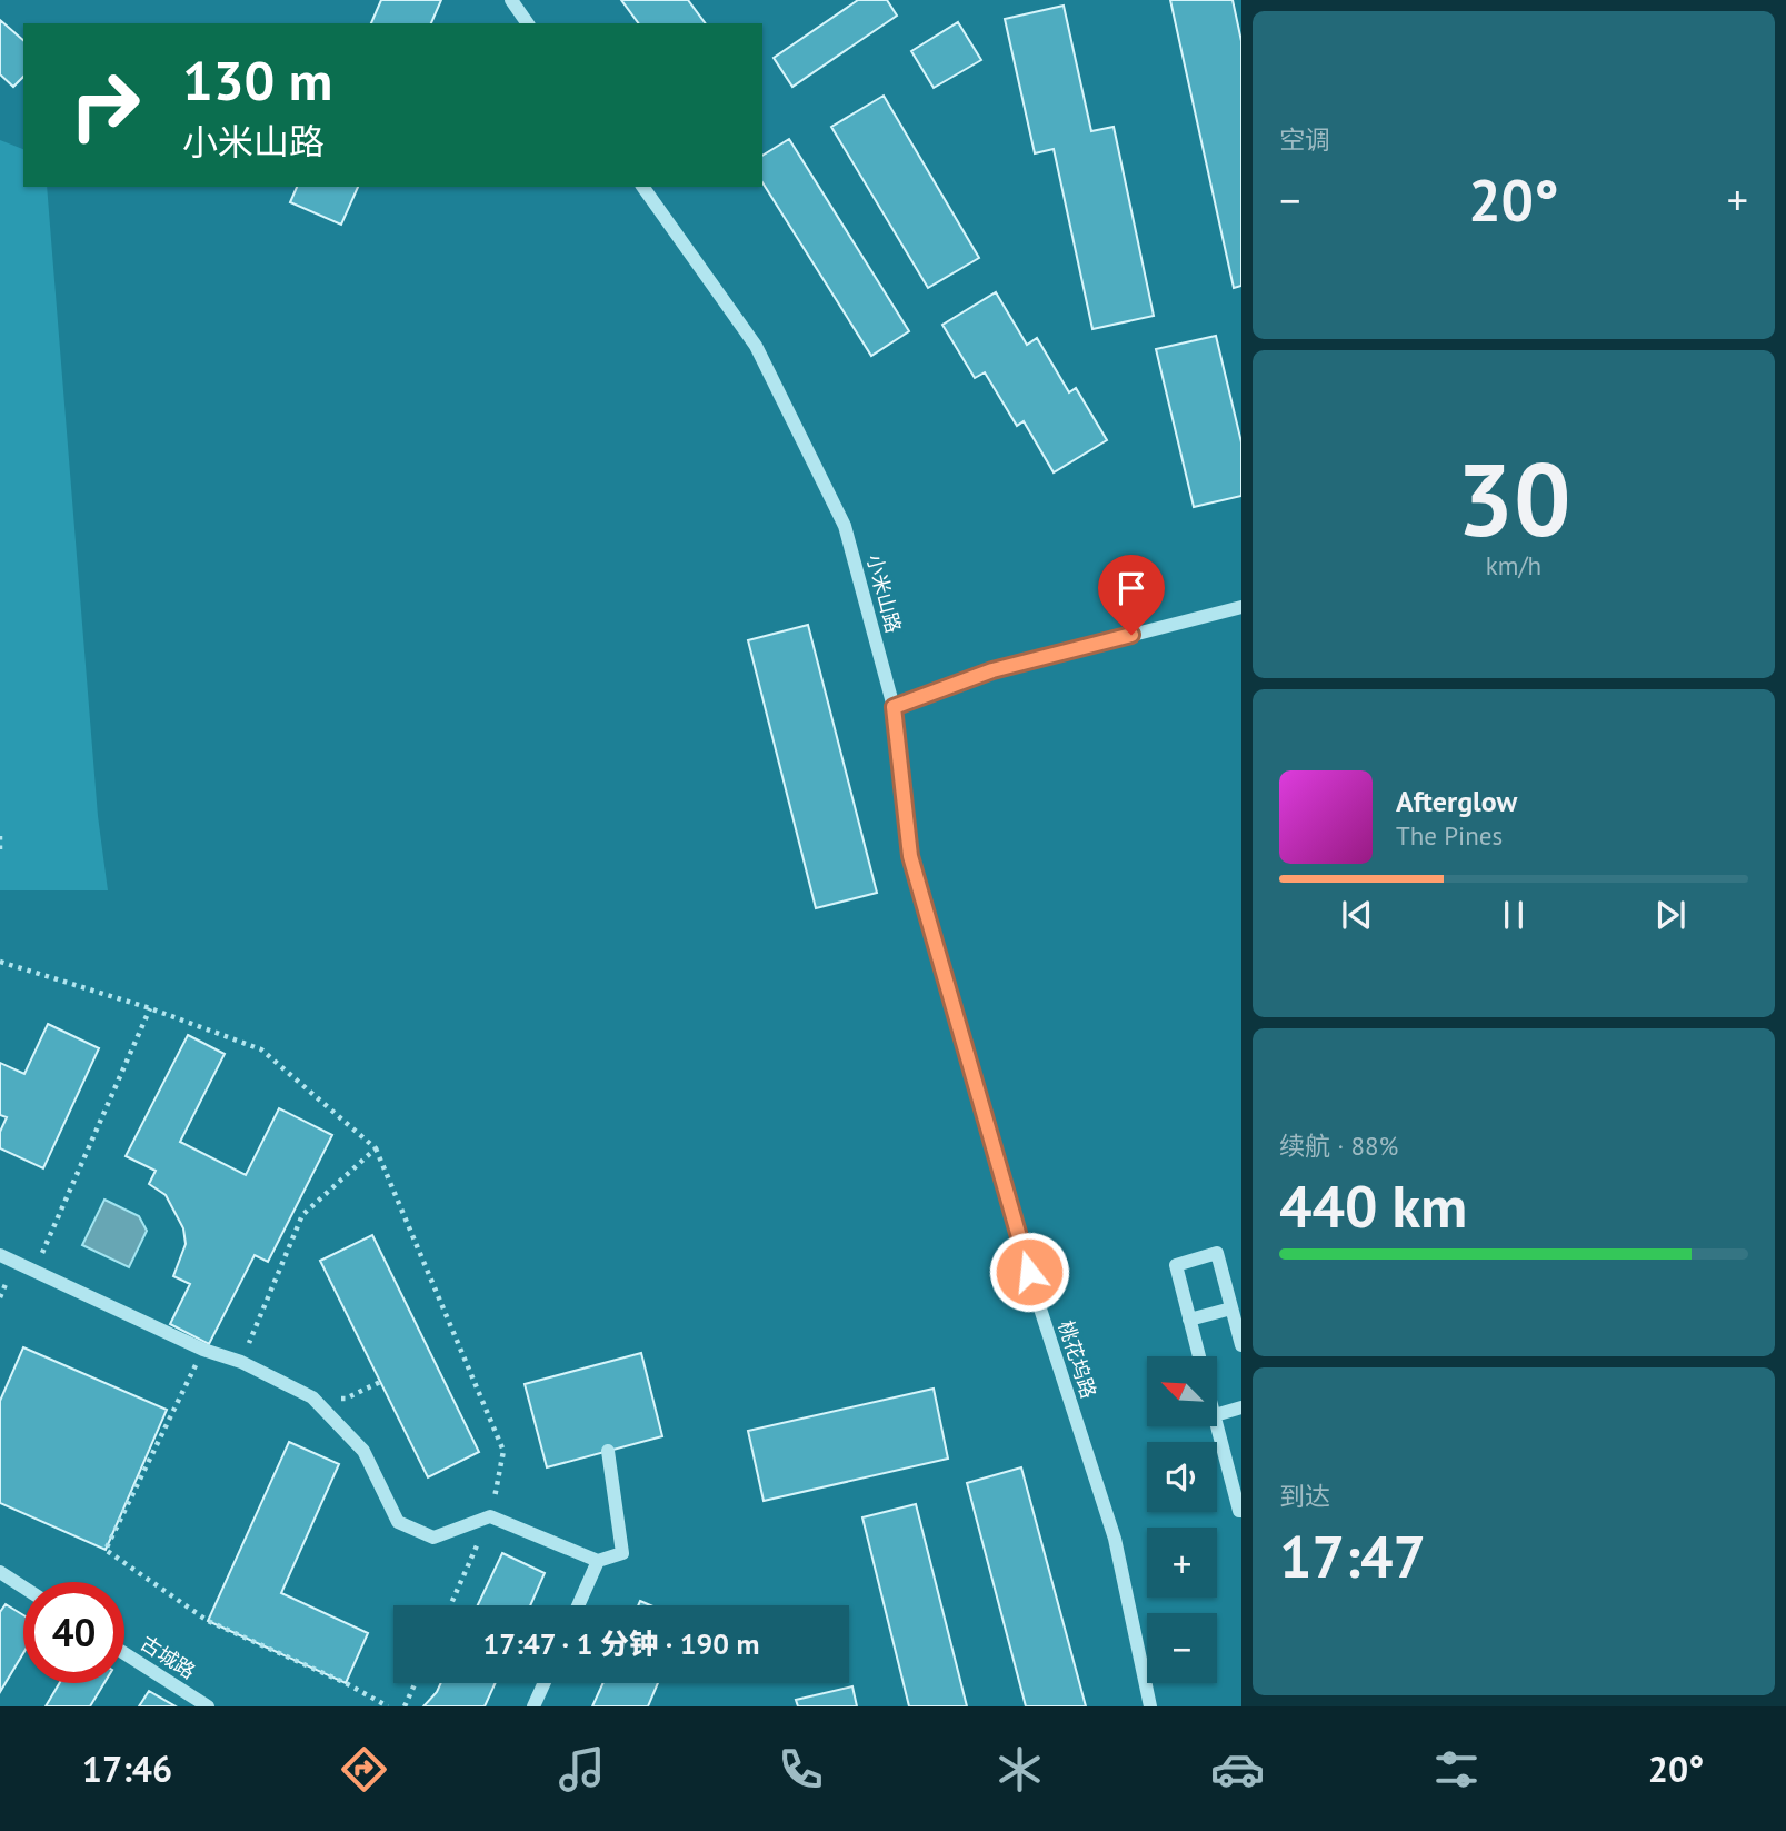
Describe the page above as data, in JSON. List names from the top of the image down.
{
  "streets": {
    "street": ["小米山路", "桃花坞路", "古城路"]
  },
  "crossings": [
    ["小米山路", "桃花坞路"]
  ],
  "north": "top left",
  "page": {
    "tile": [
      "空调",
      ["30", "km/h"],
      ["续航 · 88%", "440 km"],
      ["到达", "17:47"]
    ],
    "turn": ["130 m", "小米山路"],
    "heat": ["−", "20°", "+"],
    "song": ["Afterglow", "The Pines"],
    "map_buttons": ["+", "−"],
    "limit": "40",
    "trip": "17:47 · 1 分钟 · 190 m",
    "tabs": ["17:46", "20°"]
  }
}
